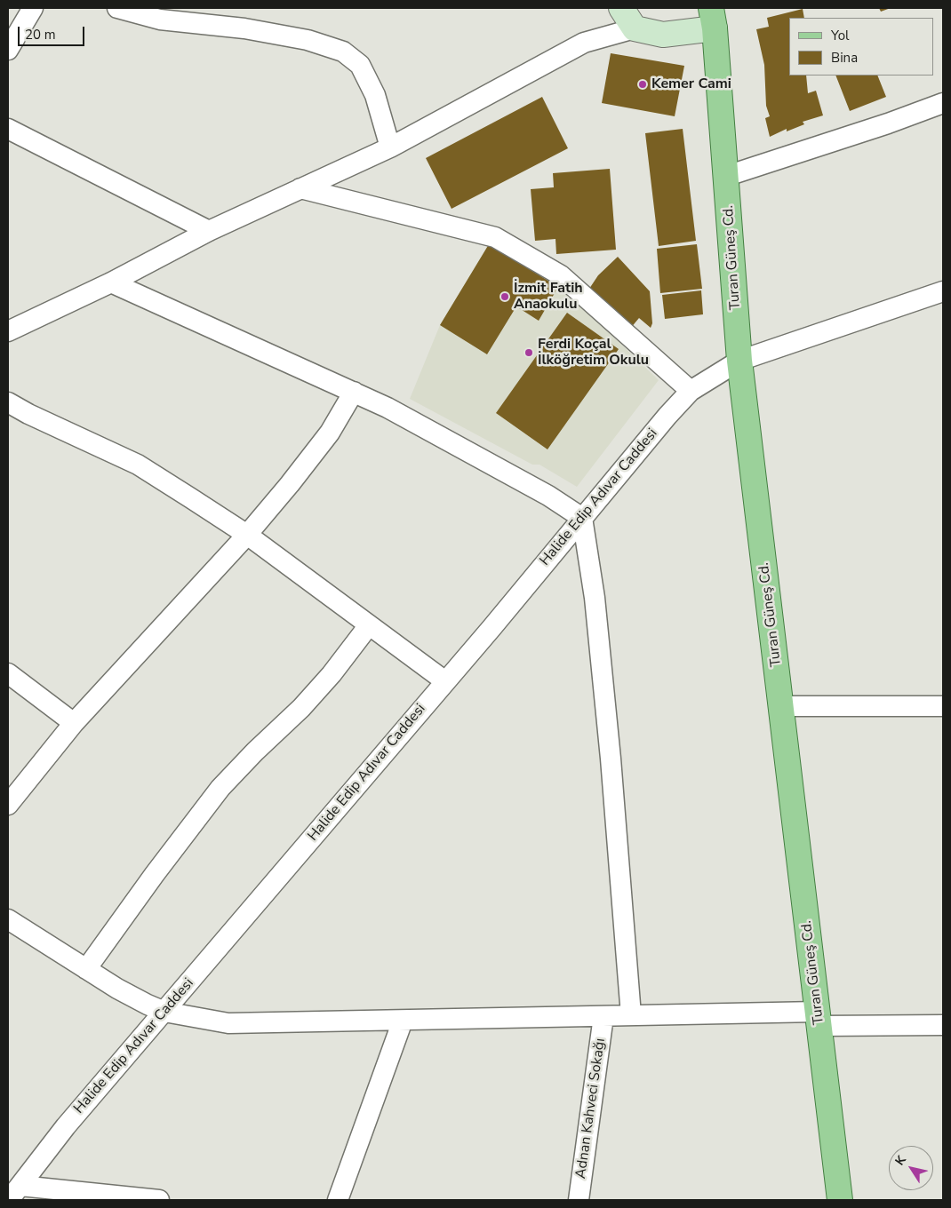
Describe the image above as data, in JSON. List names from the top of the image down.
{
  "streets": {
    "main road": ["Turan Güneş Cd."],
    "street": ["Halide Edip Adıvar Caddesi", "Adnan Kahveci Sokağı"]
  },
  "crossings": [
    ["Turan Güneş Cd.", "Halide Edip Adıvar Caddesi"]
  ],
  "places": ["Kemer Cami", "İzmit Fatih Anaokulu", "Ferdi Koçal İlköğretim Okulu"],
  "legend": ["Yol", "Bina"],
  "scale_bar": "20 m",
  "north": "top left"
}
